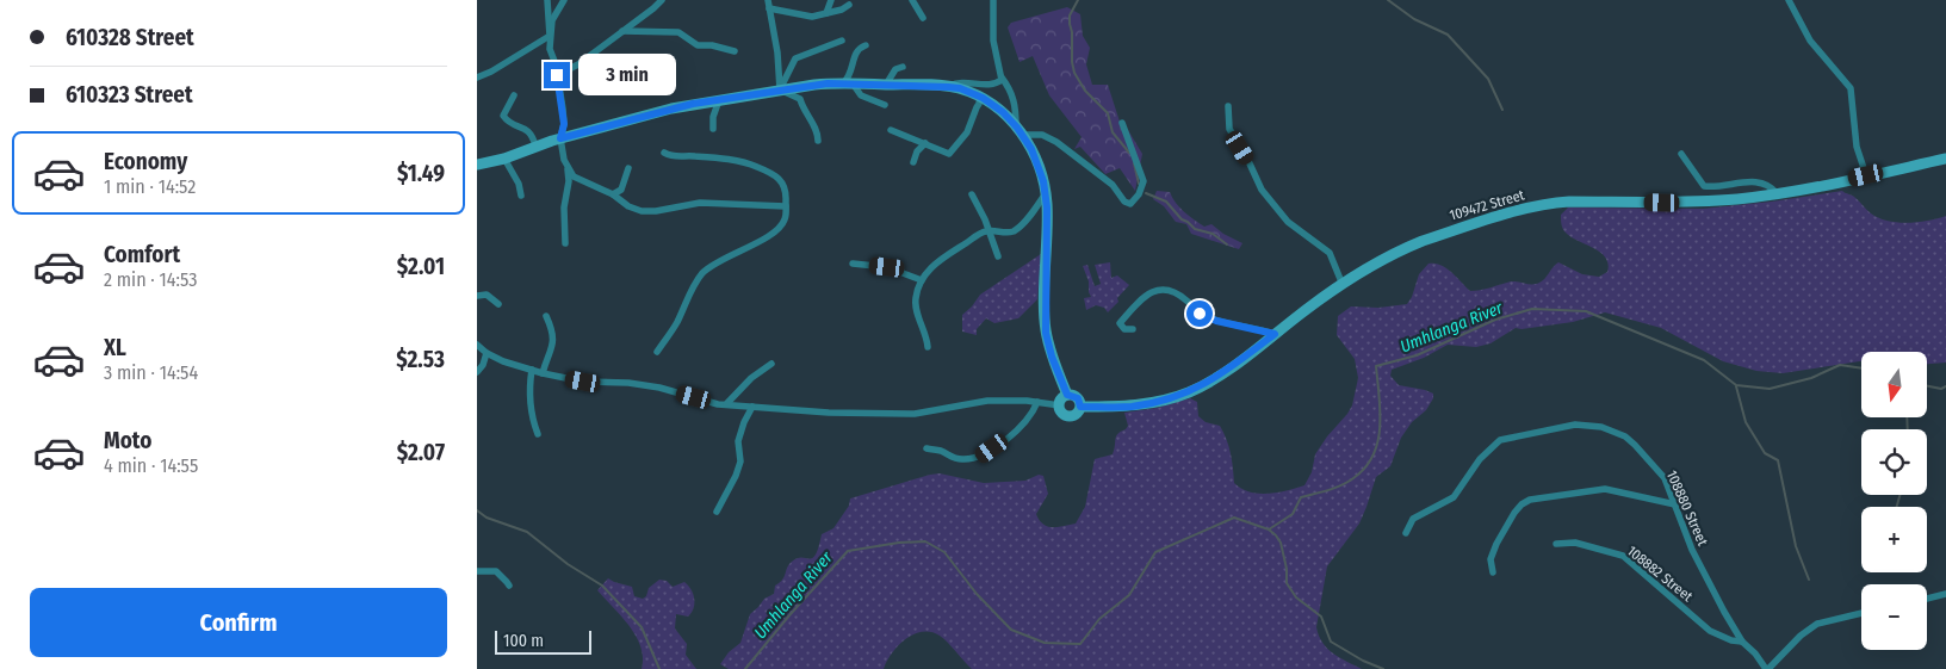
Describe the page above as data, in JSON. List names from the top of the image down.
{
  "streets": {
    "street": ["109472 Street", "108880 Street", "108882 Street"]
  },
  "crossings": [
    ["108880 Street", "108882 Street"]
  ],
  "water": ["Umhlanga River"],
  "scale_bar": "100 m",
  "north": "bottom",
  "page": {
    "banner": ["610328 Street", "610323 Street"],
    "bubble": "3 min",
    "list": [
      {
        "name": "Economy",
        "note": "1 min · 14:52",
        "value": "$1.49"
      },
      {
        "name": "Comfort",
        "note": "2 min · 14:53",
        "value": "$2.01"
      },
      {
        "name": "XL",
        "note": "3 min · 14:54",
        "value": "$2.53"
      },
      {
        "name": "Moto",
        "note": "4 min · 14:55",
        "value": "$2.07"
      }
    ],
    "map_buttons": ["+", "−"],
    "buttons": "Confirm",
    "scale": "100 m"
  }
}
